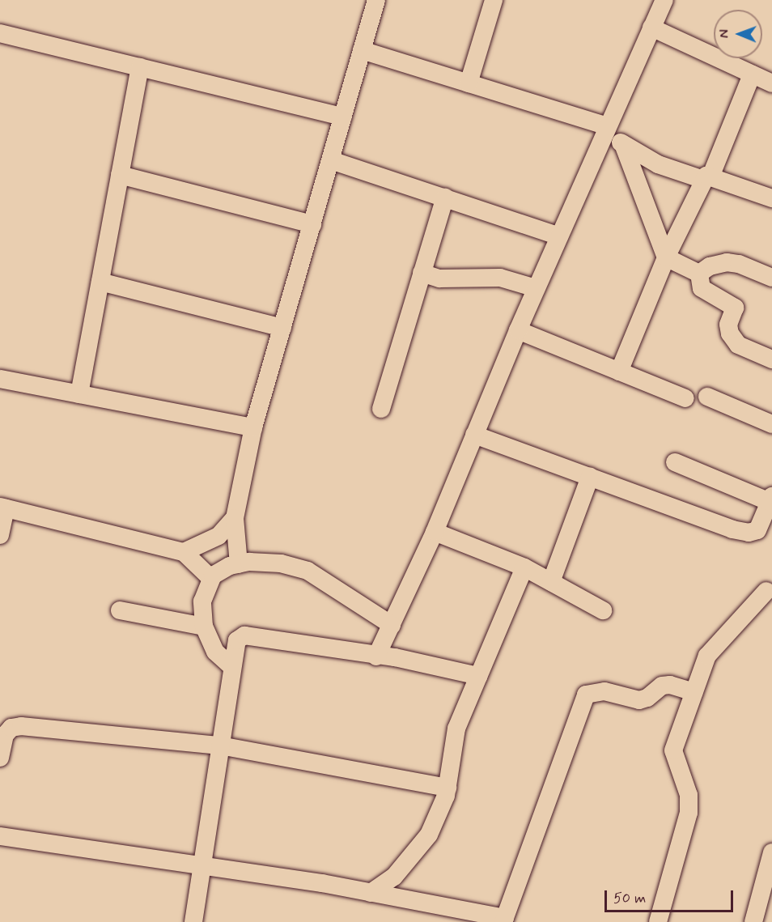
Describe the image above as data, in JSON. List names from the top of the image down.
{
  "scale_bar": "50 m",
  "north": "left"
}
